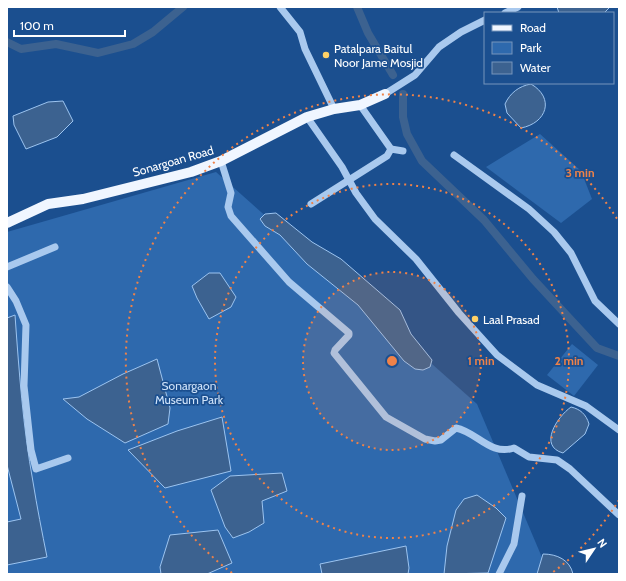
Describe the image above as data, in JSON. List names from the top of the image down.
{
  "streets": {
    "main road": ["Sonargoan Road"]
  },
  "parks": ["Sonargaon Museum Park"],
  "places": ["Patalpara Baitul Noor Jame Mosjid", "Laal Prasad"],
  "legend": ["Road", "Park", "Water"],
  "scale_bar": "100 m",
  "north": "top right",
  "rings": ["3 min", "1 min", "2 min"]
}
